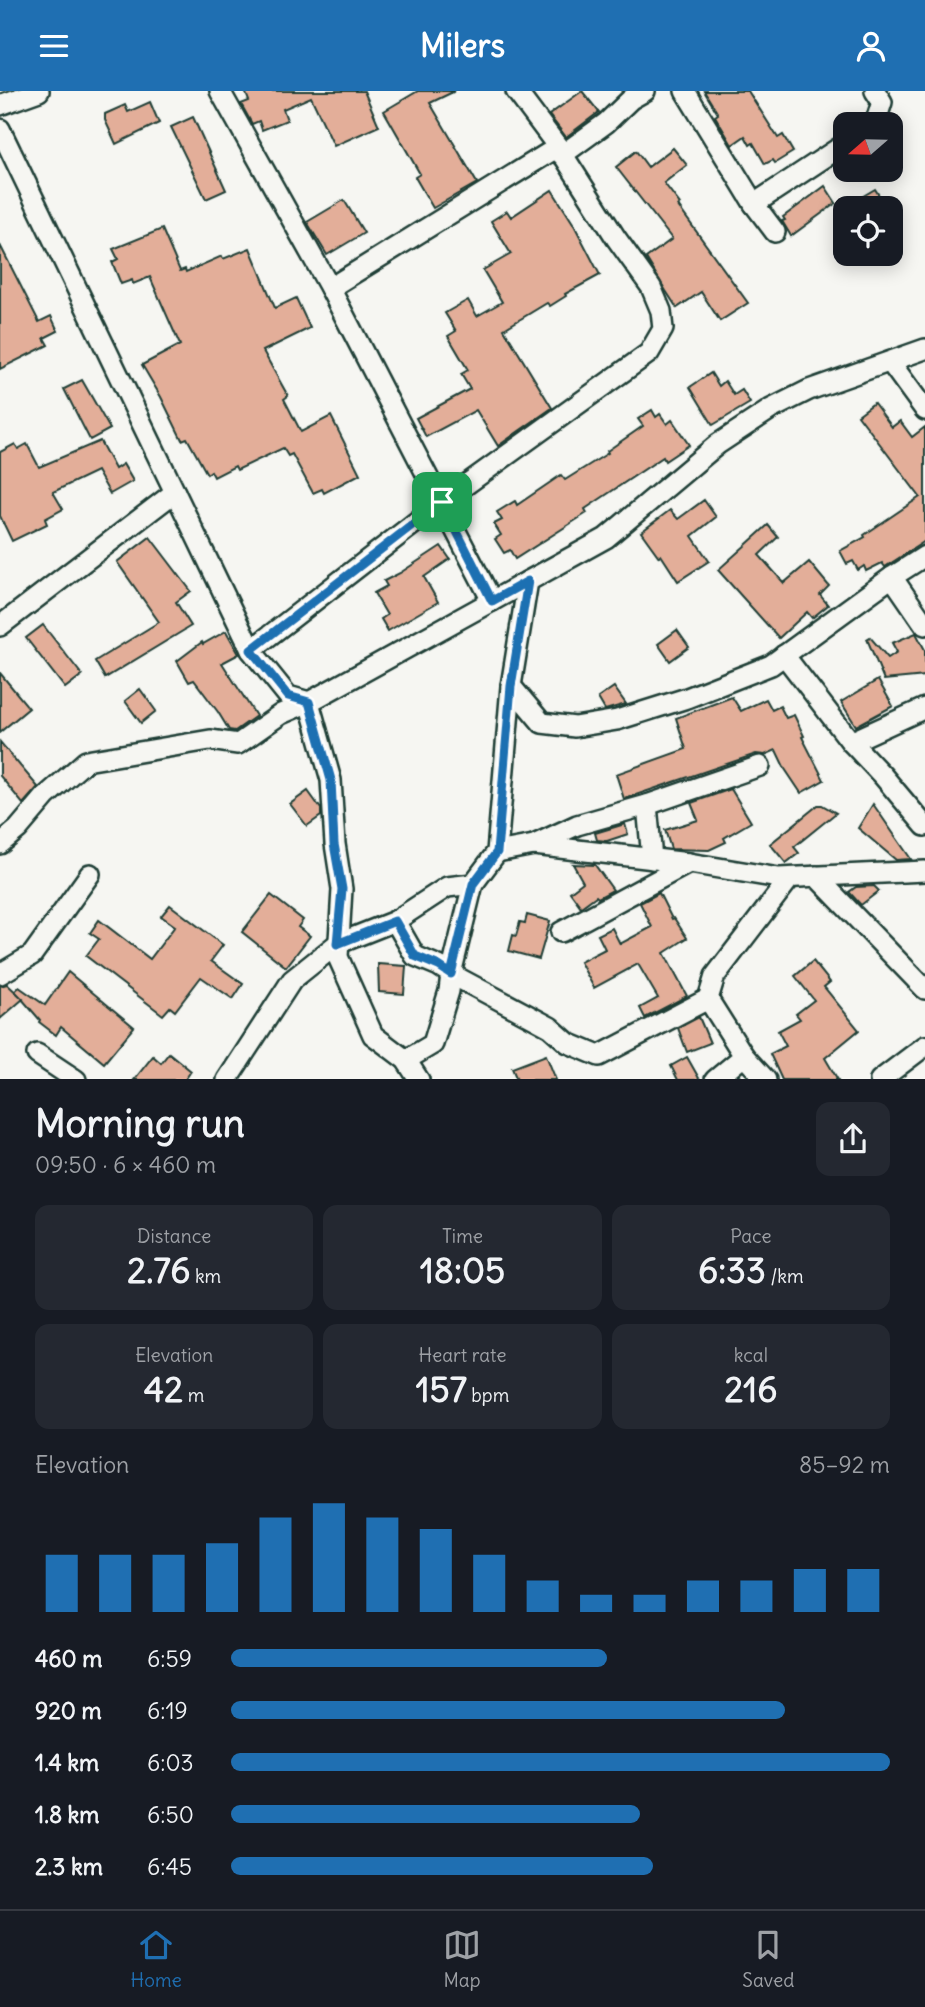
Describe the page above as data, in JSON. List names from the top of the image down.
{
  "north": "left",
  "page": {
    "header": "Milers",
    "heading": ["Morning run", "09:50 · 6 × 460 m"],
    "stats": [
      ["Distance", "2.76 km"],
      ["Time", "18:05"],
      ["Pace", "6:33 /km"],
      ["Elevation", "42 m"],
      ["Heart rate", "157 bpm"],
      ["kcal", "216"]
    ],
    "chart": ["Elevation", "85–92 m"],
    "list": [
      {
        "name": "460 m",
        "note": "6:59"
      },
      {
        "name": "920 m",
        "note": "6:19"
      },
      {
        "name": "1.4 km",
        "note": "6:03"
      },
      {
        "name": "1.8 km",
        "note": "6:50"
      },
      {
        "name": "2.3 km",
        "note": "6:45"
      }
    ],
    "tabs": ["Home", "Map", "Saved"]
  }
}
